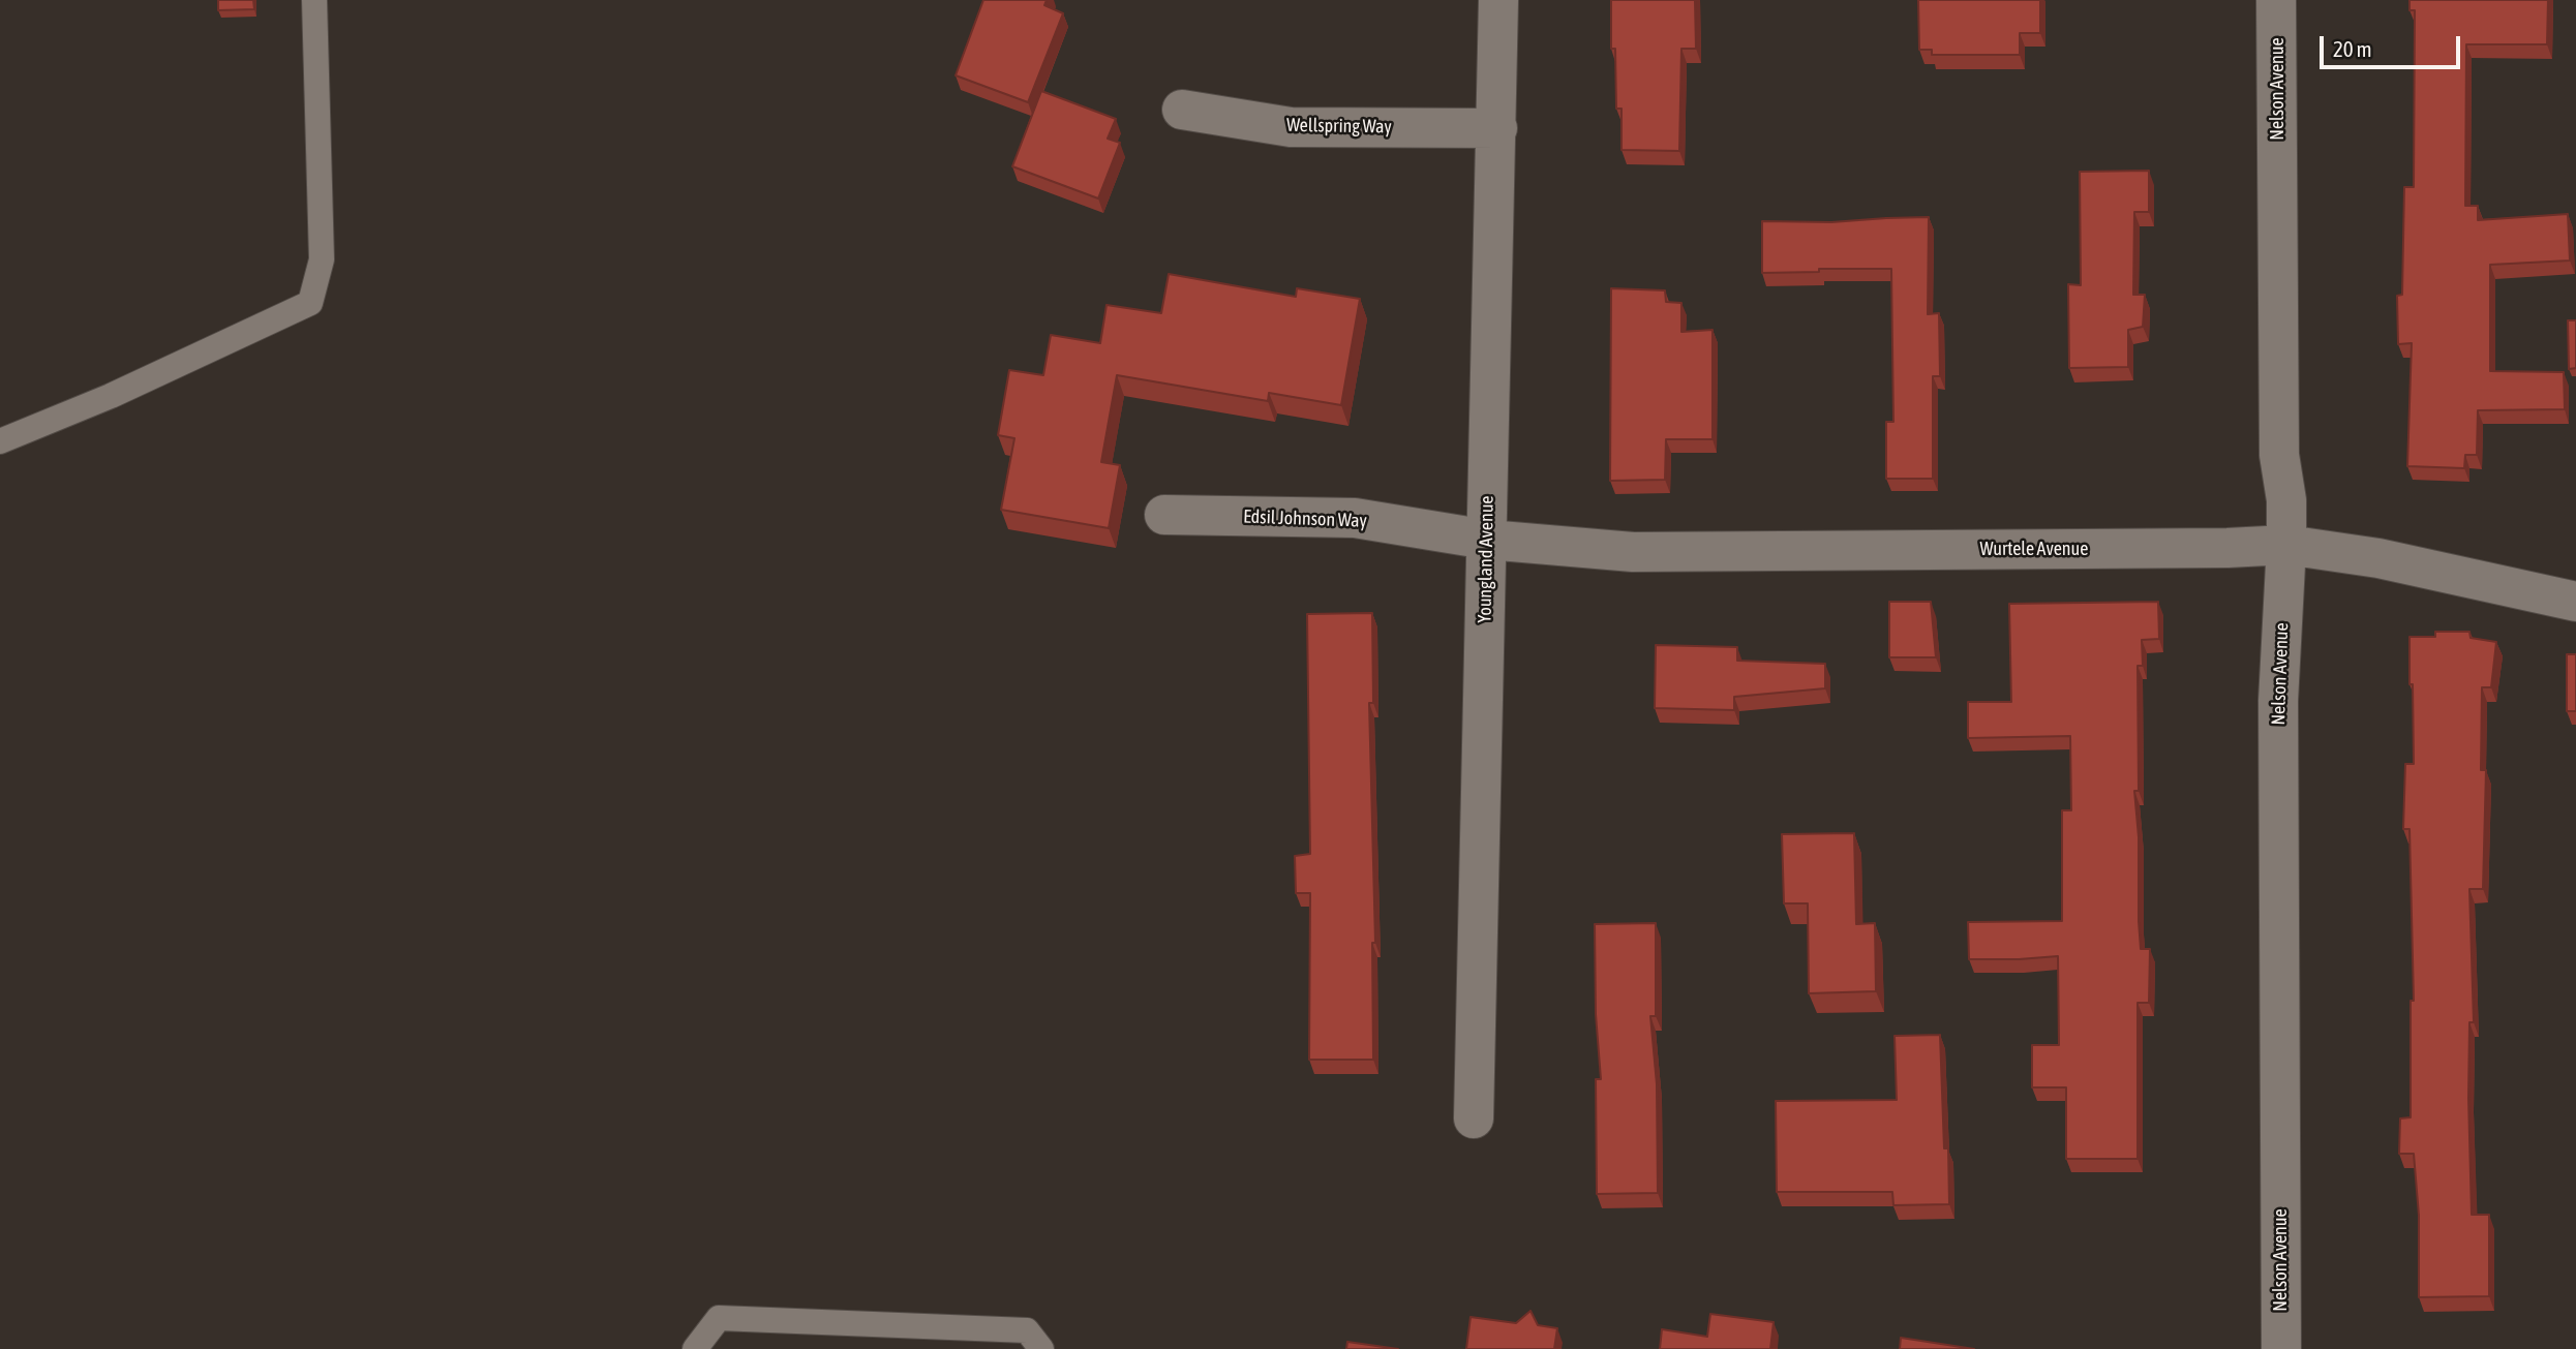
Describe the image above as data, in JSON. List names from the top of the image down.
{
  "streets": {
    "street": [
      "Nelson Avenue",
      "Wellspring Way",
      "Edsil Johnson Way",
      "Wurtele Avenue",
      "Youngland Avenue"
    ]
  },
  "crossings": [
    ["Nelson Avenue", "Wurtele Avenue"],
    ["Wellspring Way", "Youngland Avenue"],
    ["Edsil Johnson Way", "Wurtele Avenue"],
    ["Edsil Johnson Way", "Youngland Avenue"],
    ["Wurtele Avenue", "Youngland Avenue"]
  ],
  "scale_bar": "20 m"
}
